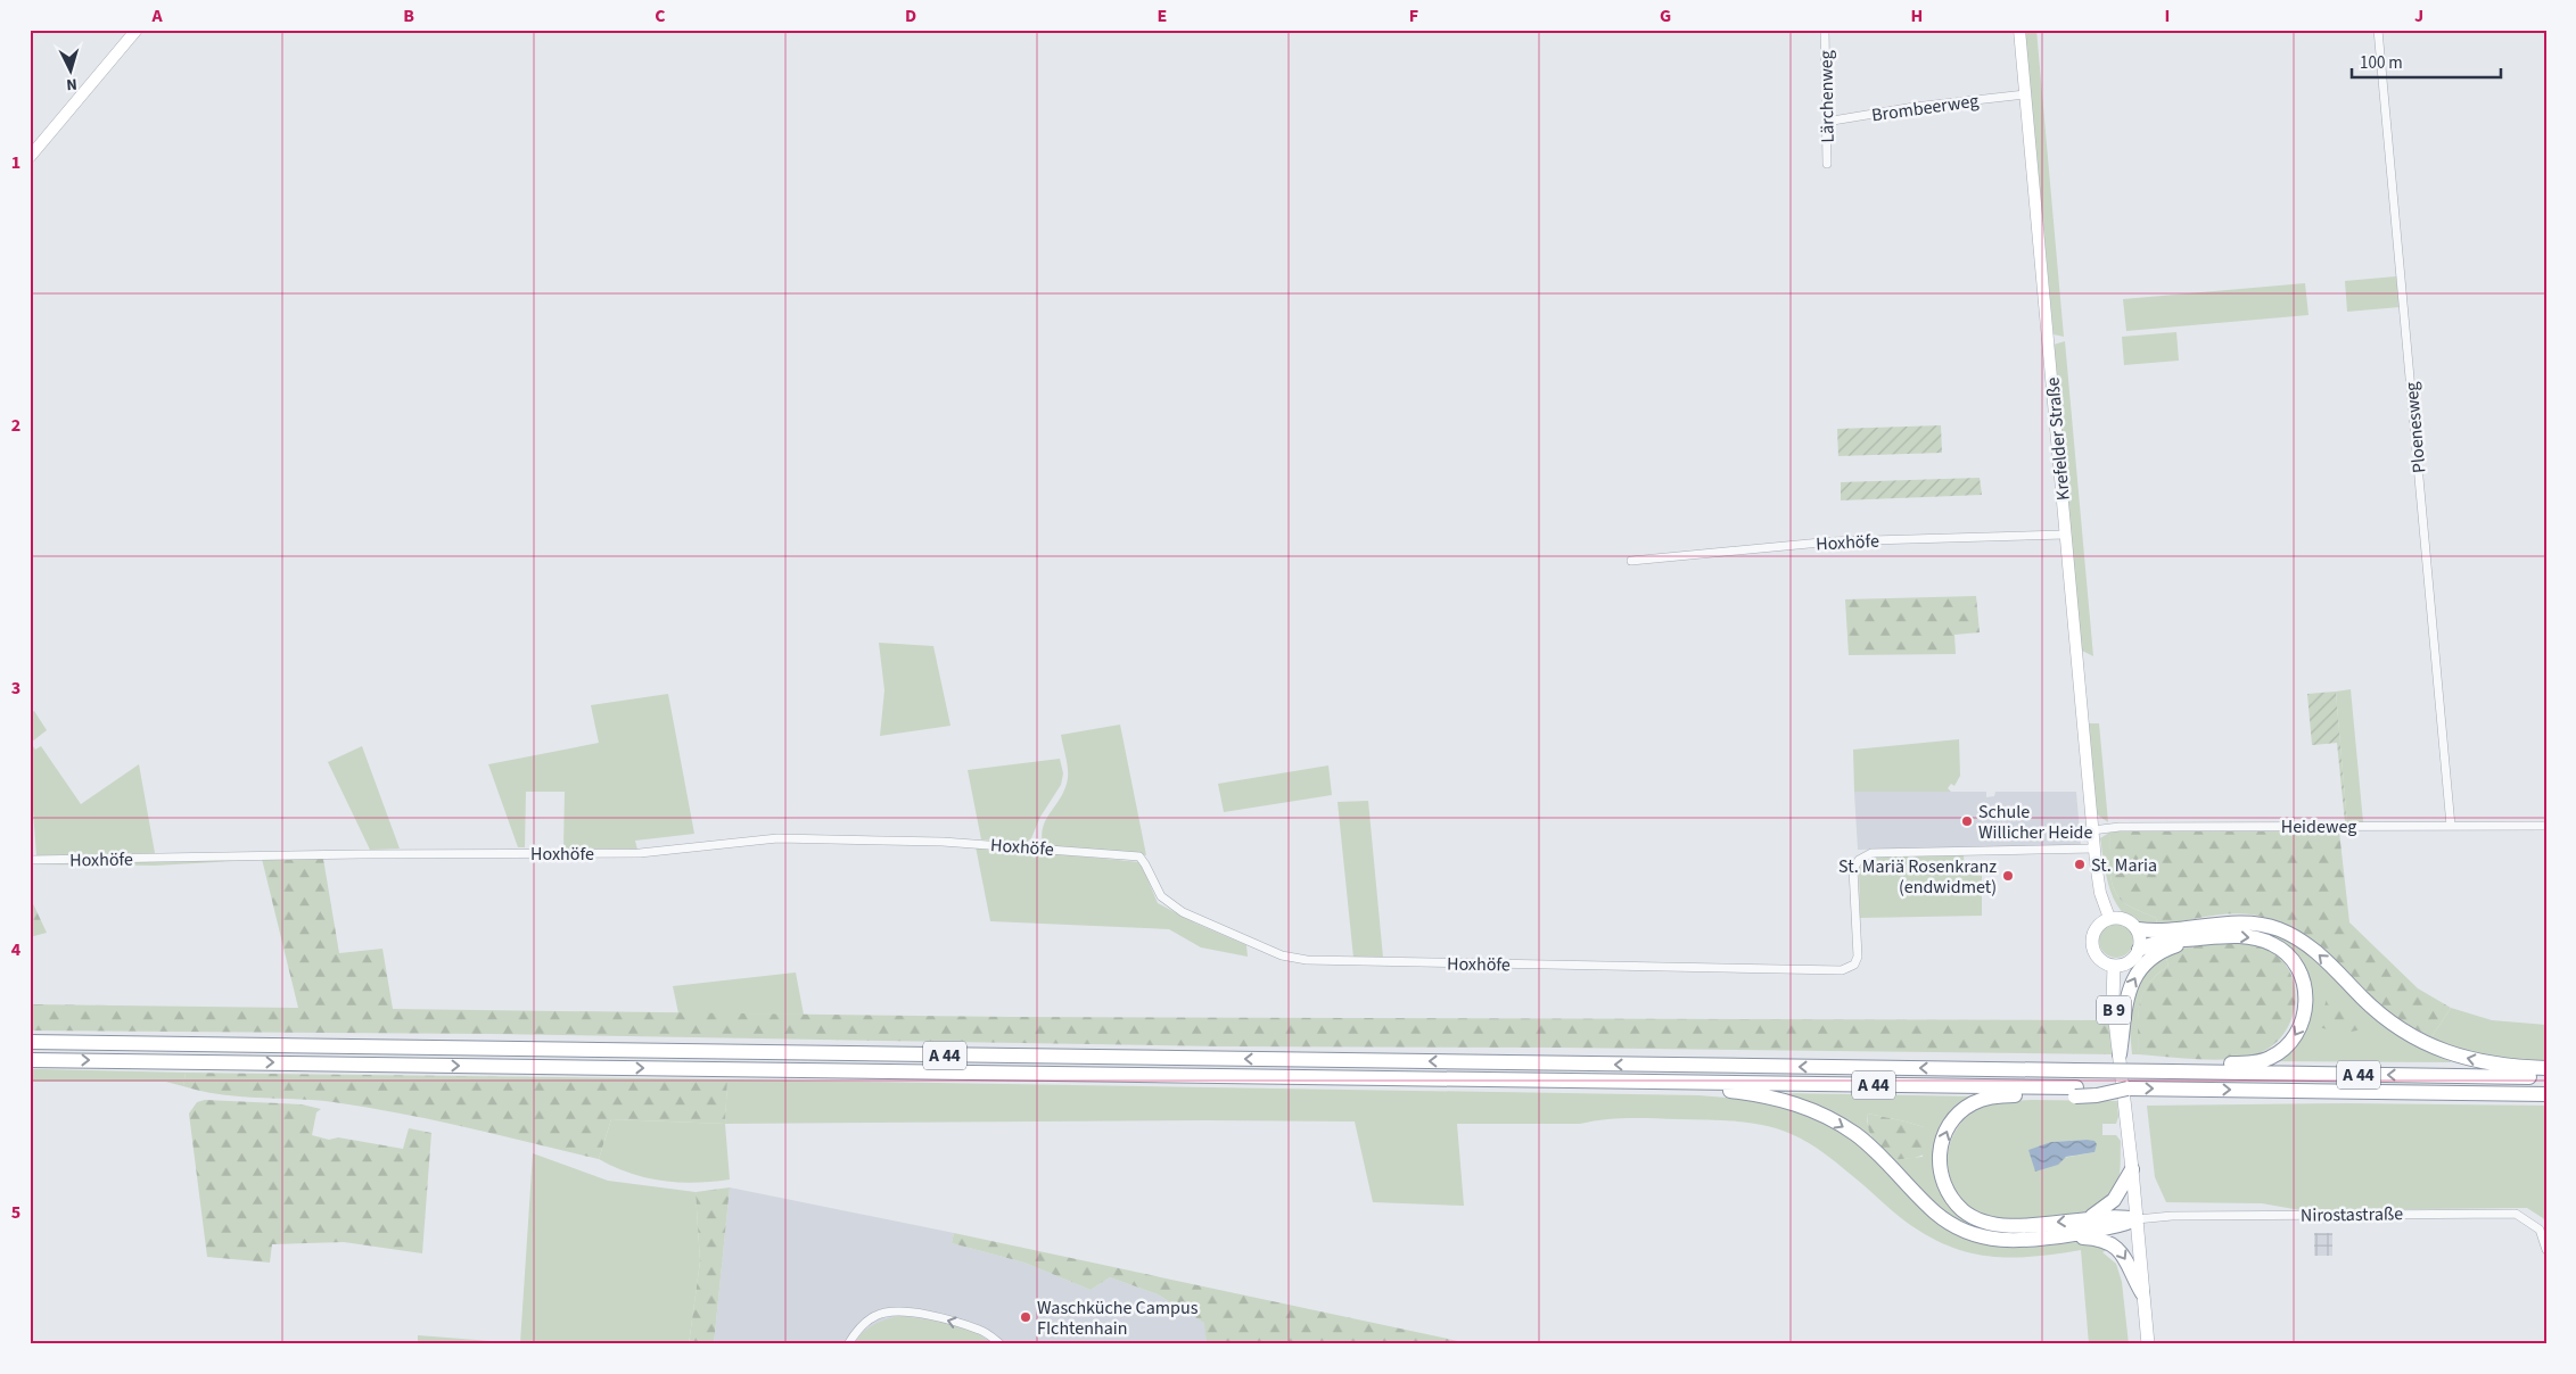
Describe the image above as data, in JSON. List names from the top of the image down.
{
  "streets": {
    "highway": ["A 44"],
    "main road": ["Krefelder Straße", "B 9"],
    "street": [
      "Lärchenweg",
      "Brombeerweg",
      "Ploenesweg",
      "Hoxhöfe",
      "Heideweg",
      "Nirostastraße"
    ]
  },
  "crossings": [
    ["Lärchenweg", "Brombeerweg"],
    ["Brombeerweg", "Krefelder Straße"],
    ["Ploenesweg", "Heideweg"],
    ["Krefelder Straße", "Hoxhöfe"],
    ["Krefelder Straße", "Heideweg"],
    ["Krefelder Straße", "B 9"],
    ["B 9", "Nirostastraße"]
  ],
  "places": [
    "Schule Willicher Heide",
    "St. Maria",
    "St. Mariä Rosenkranz (endwidmet)",
    "Waschküche Campus FIchtenhain"
  ],
  "scale_bar": "100 m",
  "north": "bottom",
  "grid": {
    "columns": [
      "A",
      "B",
      "C",
      "D",
      "E",
      "F",
      "G",
      "H",
      "I",
      "J"
    ],
    "rows": [
      "1",
      "2",
      "3",
      "4",
      "5"
    ]
  }
}
